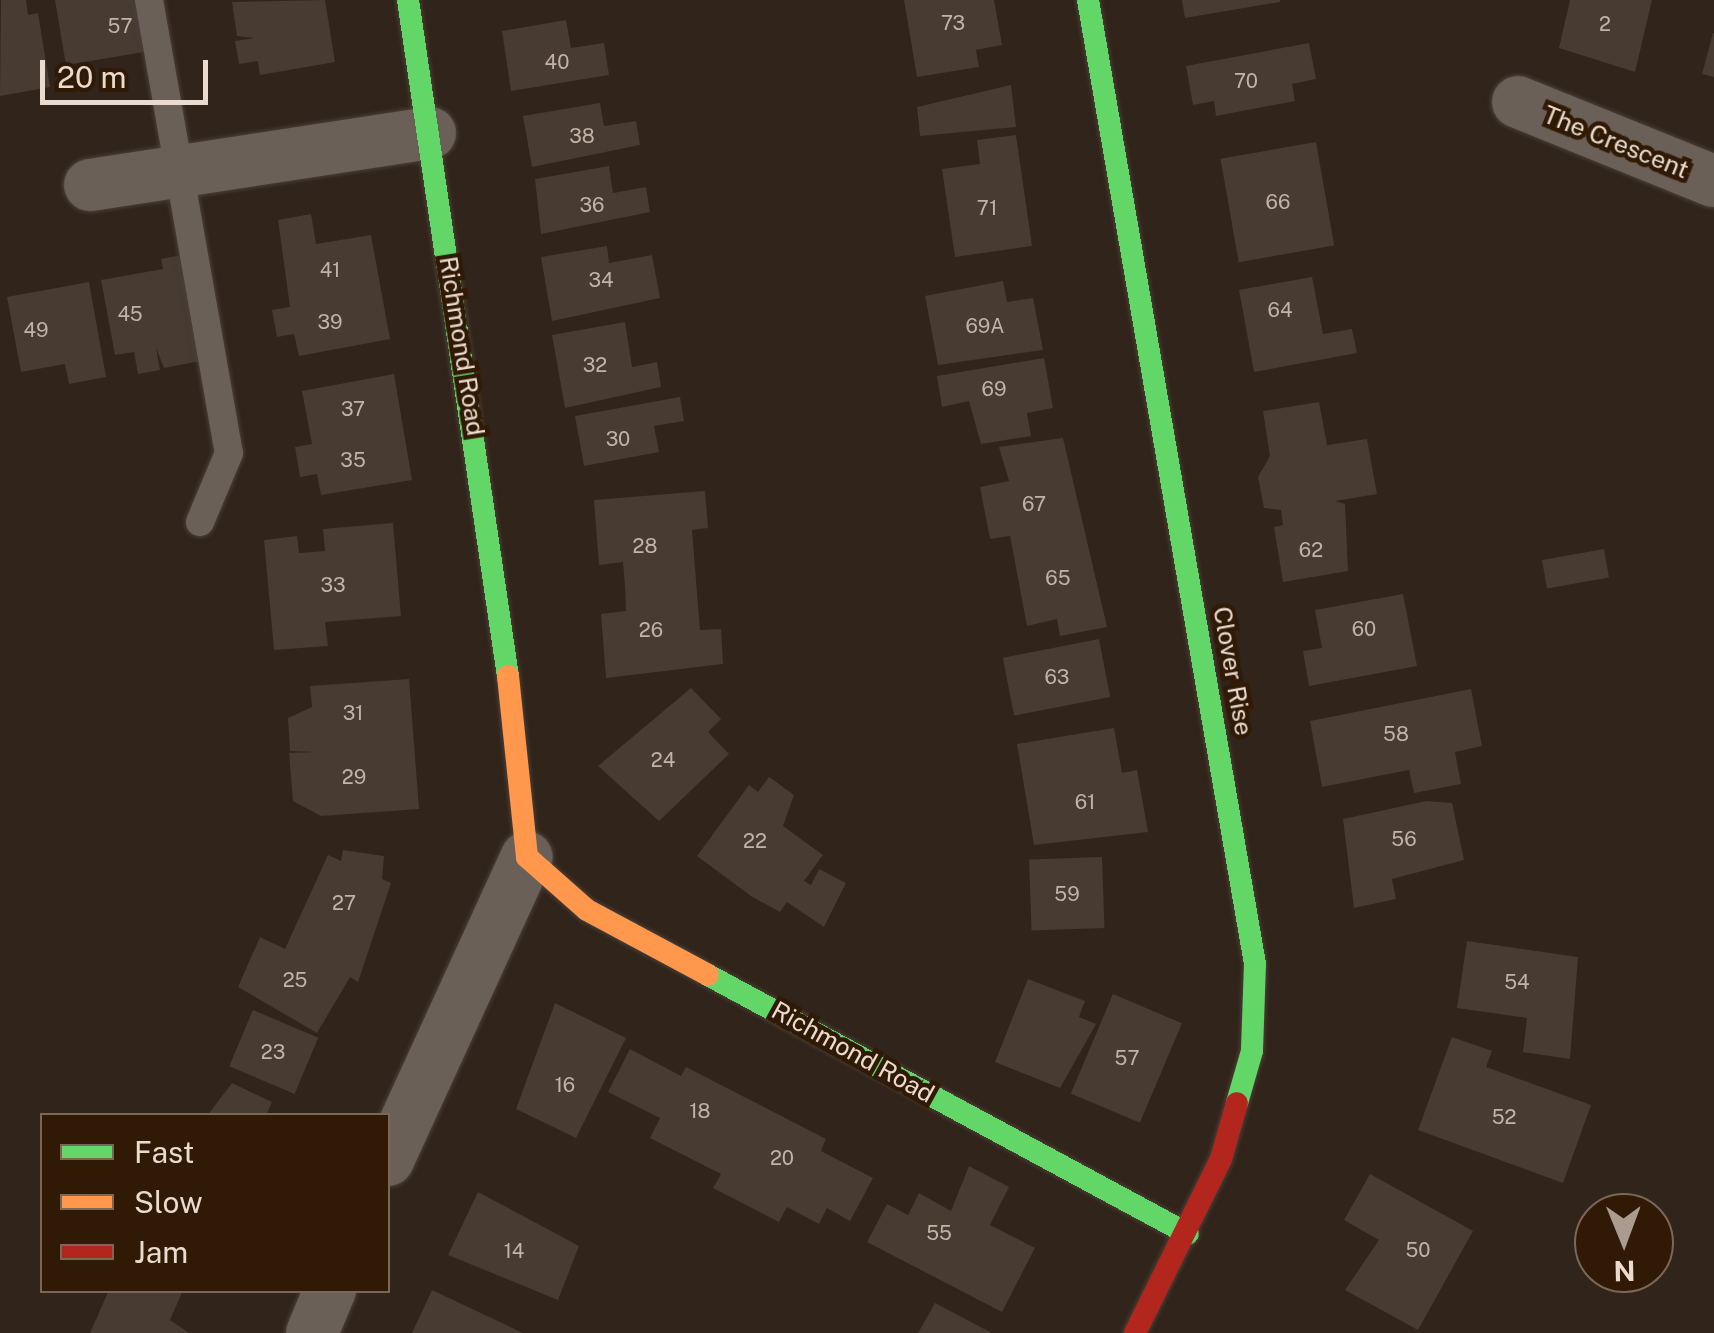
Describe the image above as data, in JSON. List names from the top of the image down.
{
  "streets": {
    "street": ["The Crescent", "Richmond Road", "Clover Rise"]
  },
  "crossings": [
    ["Richmond Road", "Clover Rise"]
  ],
  "house_numbers": [
    "73",
    "2",
    "57",
    "40",
    "70",
    "38",
    "66",
    "36",
    "71",
    "41",
    "34",
    "64",
    "45",
    "39",
    "69A",
    "49",
    "32",
    "69",
    "37",
    "30",
    "35",
    "67",
    "28",
    "62",
    "65",
    "33",
    "60",
    "26",
    "63",
    "31",
    "58",
    "24",
    "29",
    "61",
    "56",
    "22",
    "59",
    "27",
    "25",
    "54",
    "23",
    "57",
    "16",
    "18",
    "52",
    "20",
    "55",
    "50",
    "14"
  ],
  "legend": ["Fast", "Slow", "Jam"],
  "scale_bar": "20 m",
  "north": "bottom"
}
